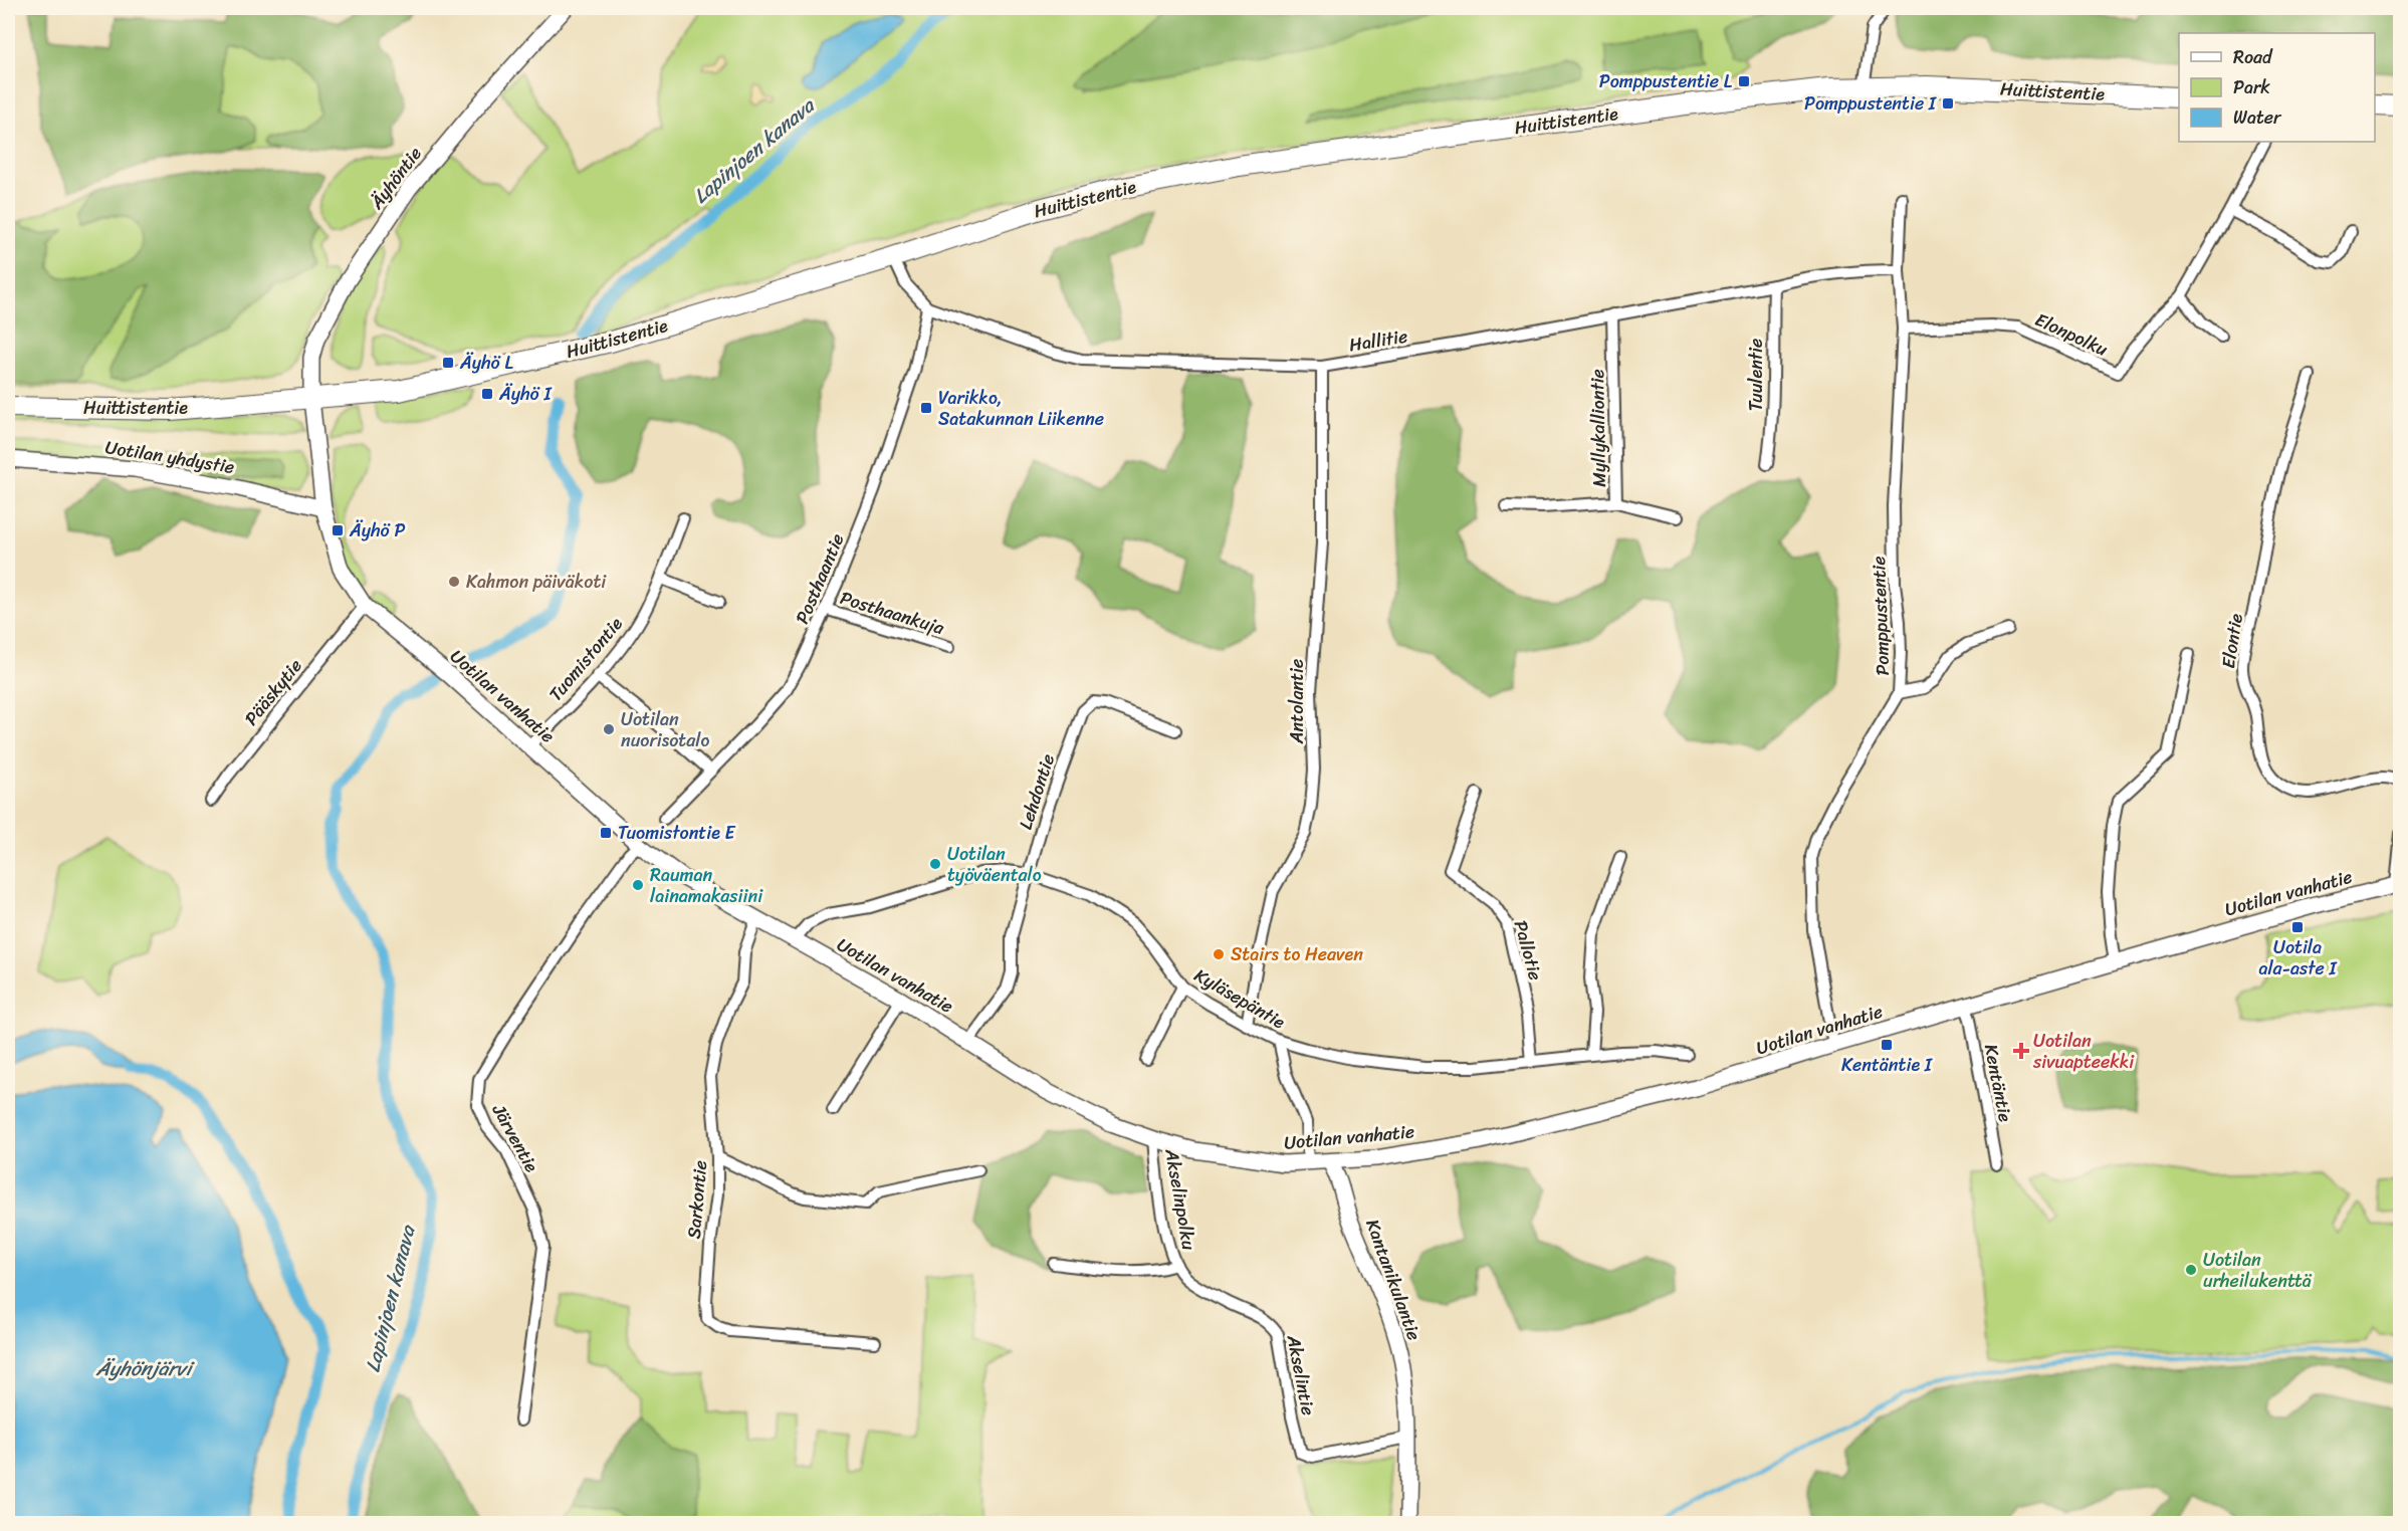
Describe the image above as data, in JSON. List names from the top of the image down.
{
  "streets": {
    "highway": ["Huittistentie"],
    "main road": [
      "Äyhöntie",
      "Uotilan yhdystie",
      "Uotilan vanhatie",
      "Kantanikulantie"
    ],
    "street": [
      "Elonpolku",
      "Hallitie",
      "Tuulentie",
      "Myllykalliontie",
      "Posthaantie",
      "Posthaankuja",
      "Pomppustentie",
      "Elontie",
      "Tuomistontie",
      "Pääskytie",
      "Antolantie",
      "Lehdontie",
      "Pallotie",
      "Kyläsepäntie",
      "Kentäntie",
      "Järventie",
      "Sarkontie",
      "Akselinpolku",
      "Akselintie"
    ]
  },
  "crossings": [
    ["Huittistentie", "Äyhöntie"],
    ["Huittistentie", "Hallitie"],
    ["Huittistentie", "Uotilan vanhatie"],
    ["Äyhöntie", "Uotilan vanhatie"],
    ["Elonpolku", "Pomppustentie"],
    ["Hallitie", "Tuulentie"],
    ["Hallitie", "Myllykalliontie"],
    ["Hallitie", "Posthaantie"],
    ["Hallitie", "Pomppustentie"],
    ["Hallitie", "Antolantie"],
    ["Uotilan yhdystie", "Uotilan vanhatie"],
    ["Posthaantie", "Posthaankuja"],
    ["Pomppustentie", "Uotilan vanhatie"],
    ["Tuomistontie", "Uotilan vanhatie"],
    ["Pääskytie", "Uotilan vanhatie"],
    ["Uotilan vanhatie", "Lehdontie"],
    ["Uotilan vanhatie", "Kyläsepäntie"],
    ["Uotilan vanhatie", "Kentäntie"],
    ["Uotilan vanhatie", "Järventie"],
    ["Uotilan vanhatie", "Sarkontie"],
    ["Uotilan vanhatie", "Akselinpolku"],
    ["Uotilan vanhatie", "Kantanikulantie"],
    ["Antolantie", "Kyläsepäntie"],
    ["Lehdontie", "Kyläsepäntie"],
    ["Pallotie", "Kyläsepäntie"],
    ["Akselinpolku", "Akselintie"],
    ["Kantanikulantie", "Akselintie"]
  ],
  "water": ["Lapinjoen kanava", "Äyhönjärvi"],
  "places": {
    "transit": [
      "Pomppustentie L",
      "Pomppustentie I",
      "Äyhö L",
      "Äyhö I",
      "Varikko, Satakunnan Liikenne",
      "Äyhö P",
      "Tuomistontie E",
      "Uotila ala-aste I",
      "Kentäntie I"
    ],
    "other": [
      "Kahmon päiväkoti",
      "Uotilan nuorisotalo",
      "Uotilan työväentalo",
      "Rauman lainamakasiini",
      "Stairs to Heaven",
      "Uotilan urheilukenttä"
    ],
    "health": ["Uotilan sivuapteekki"]
  },
  "legend": ["Road", "Park", "Water"]
}
